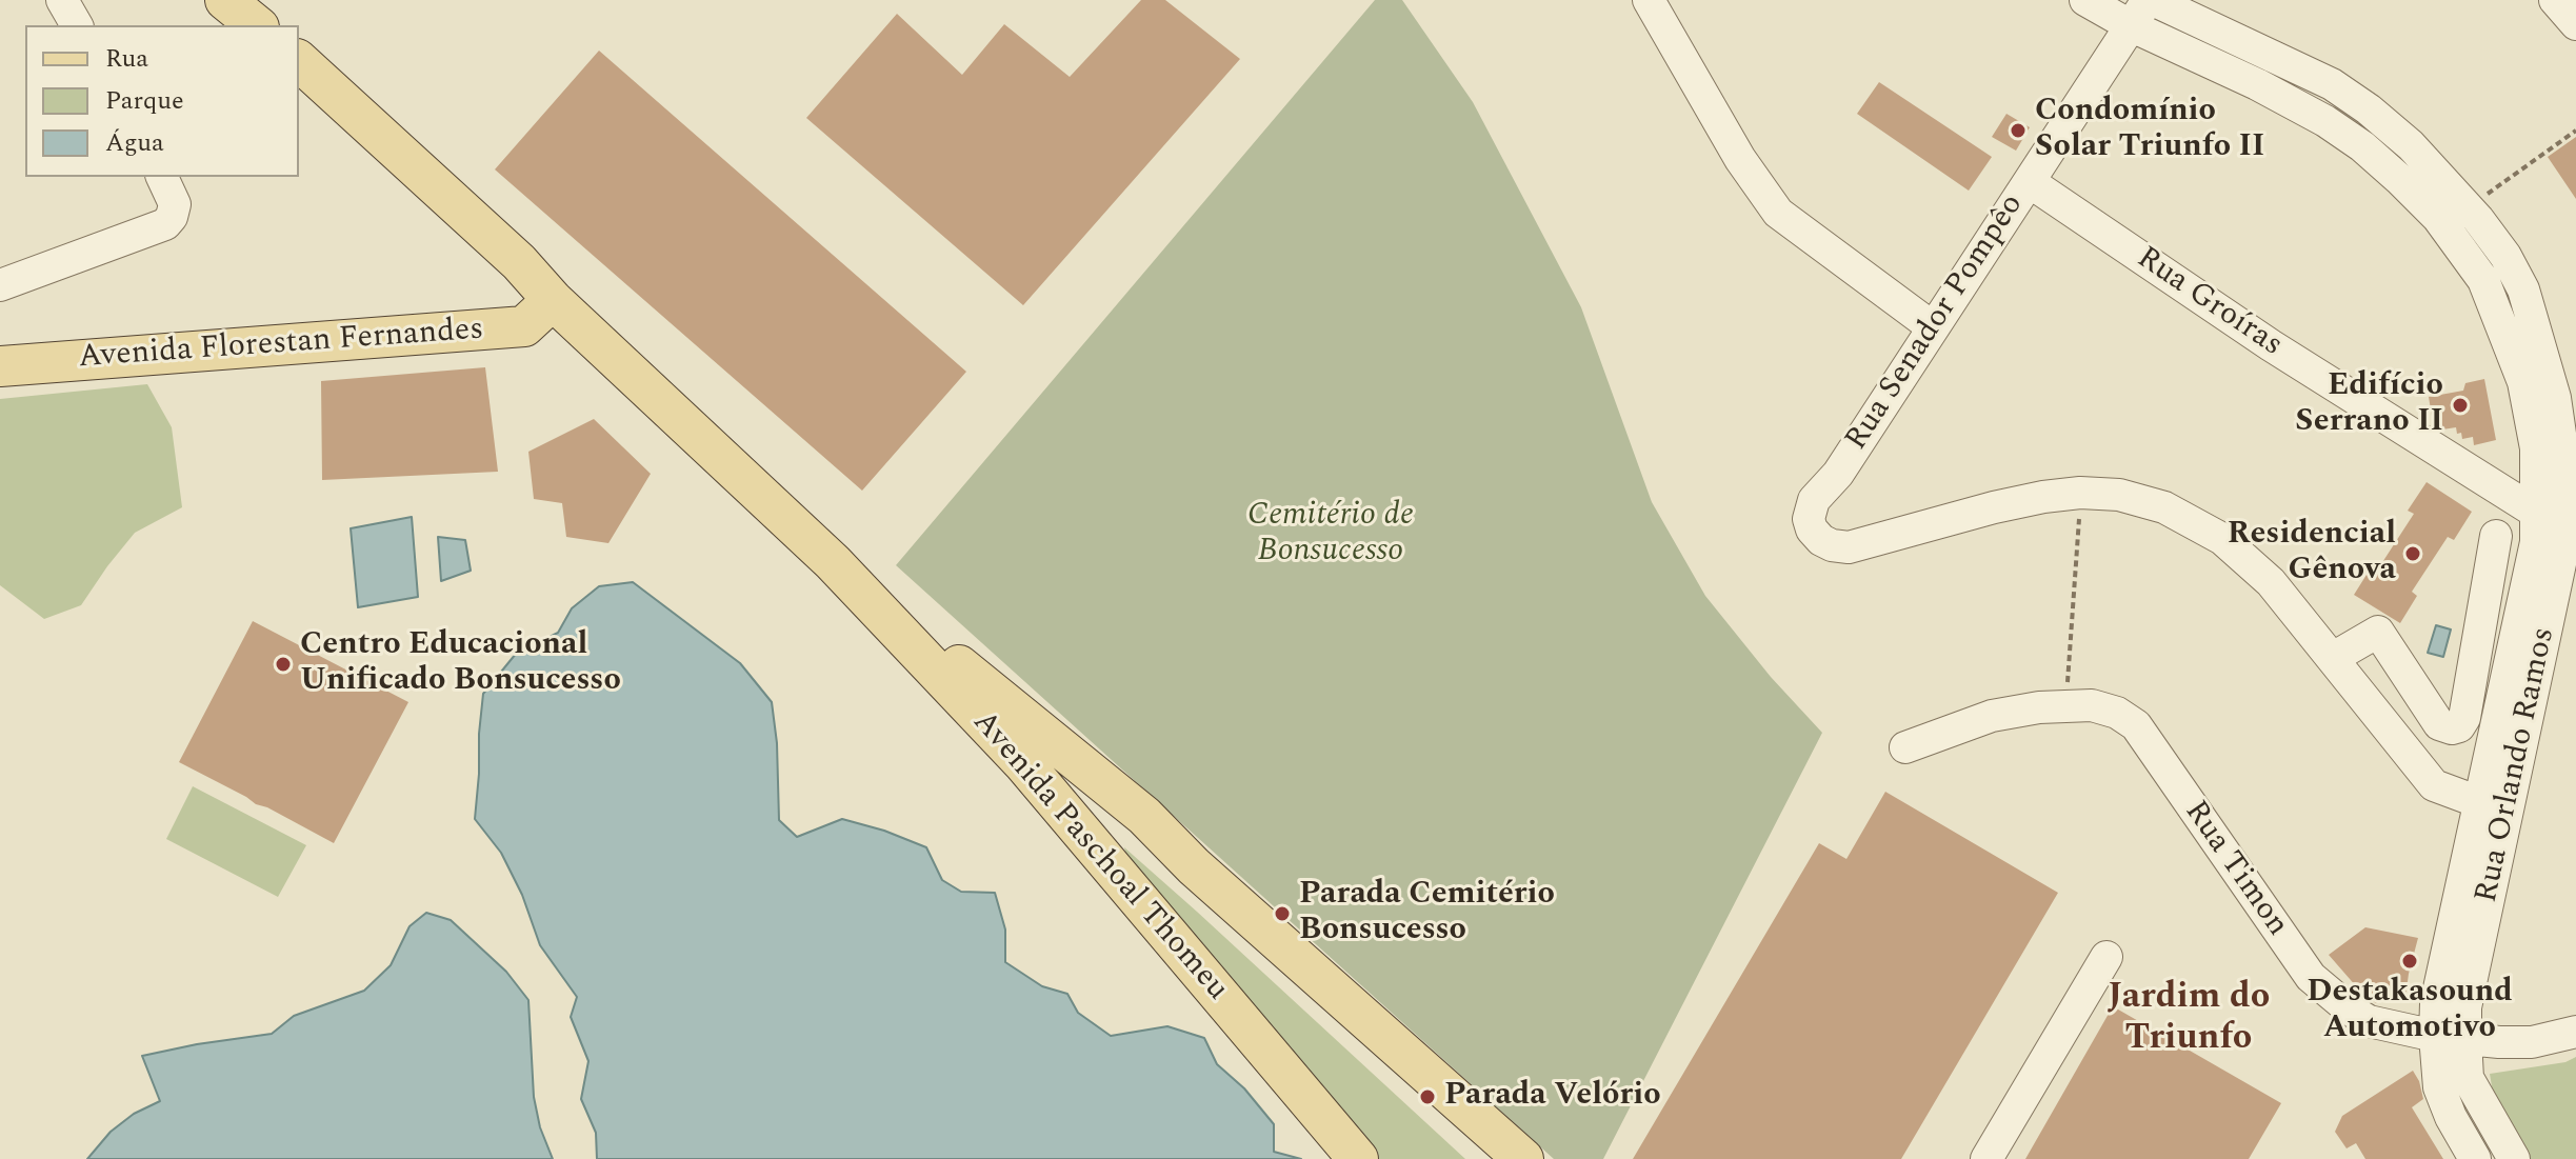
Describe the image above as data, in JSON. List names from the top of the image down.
{
  "streets": {
    "main road": ["Avenida Florestan Fernandes", "Avenida Paschoal Thomeu"],
    "street": [
      "Rua Groíras",
      "Rua Senador Pompêo",
      "Rua Orlando Ramos",
      "Rua Timon"
    ]
  },
  "crossings": [
    ["Rua Groíras", "Rua Senador Pompêo"],
    ["Rua Groíras", "Rua Orlando Ramos"],
    ["Rua Senador Pompêo", "Rua Orlando Ramos"],
    ["Avenida Florestan Fernandes", "Avenida Paschoal Thomeu"],
    ["Rua Orlando Ramos", "Rua Timon"]
  ],
  "districts": ["Jardim do Triunfo"],
  "parks": ["Cemitério de Bonsucesso"],
  "places": [
    "Condomínio Solar Triunfo II",
    "Edifício Serrano II",
    "Residencial Gênova",
    "Centro Educacional Unificado Bonsucesso",
    "Parada Cemitério Bonsucesso",
    "Destakasound Automotivo",
    "Parada Velório"
  ],
  "legend": ["Rua", "Parque", "Água"]
}
